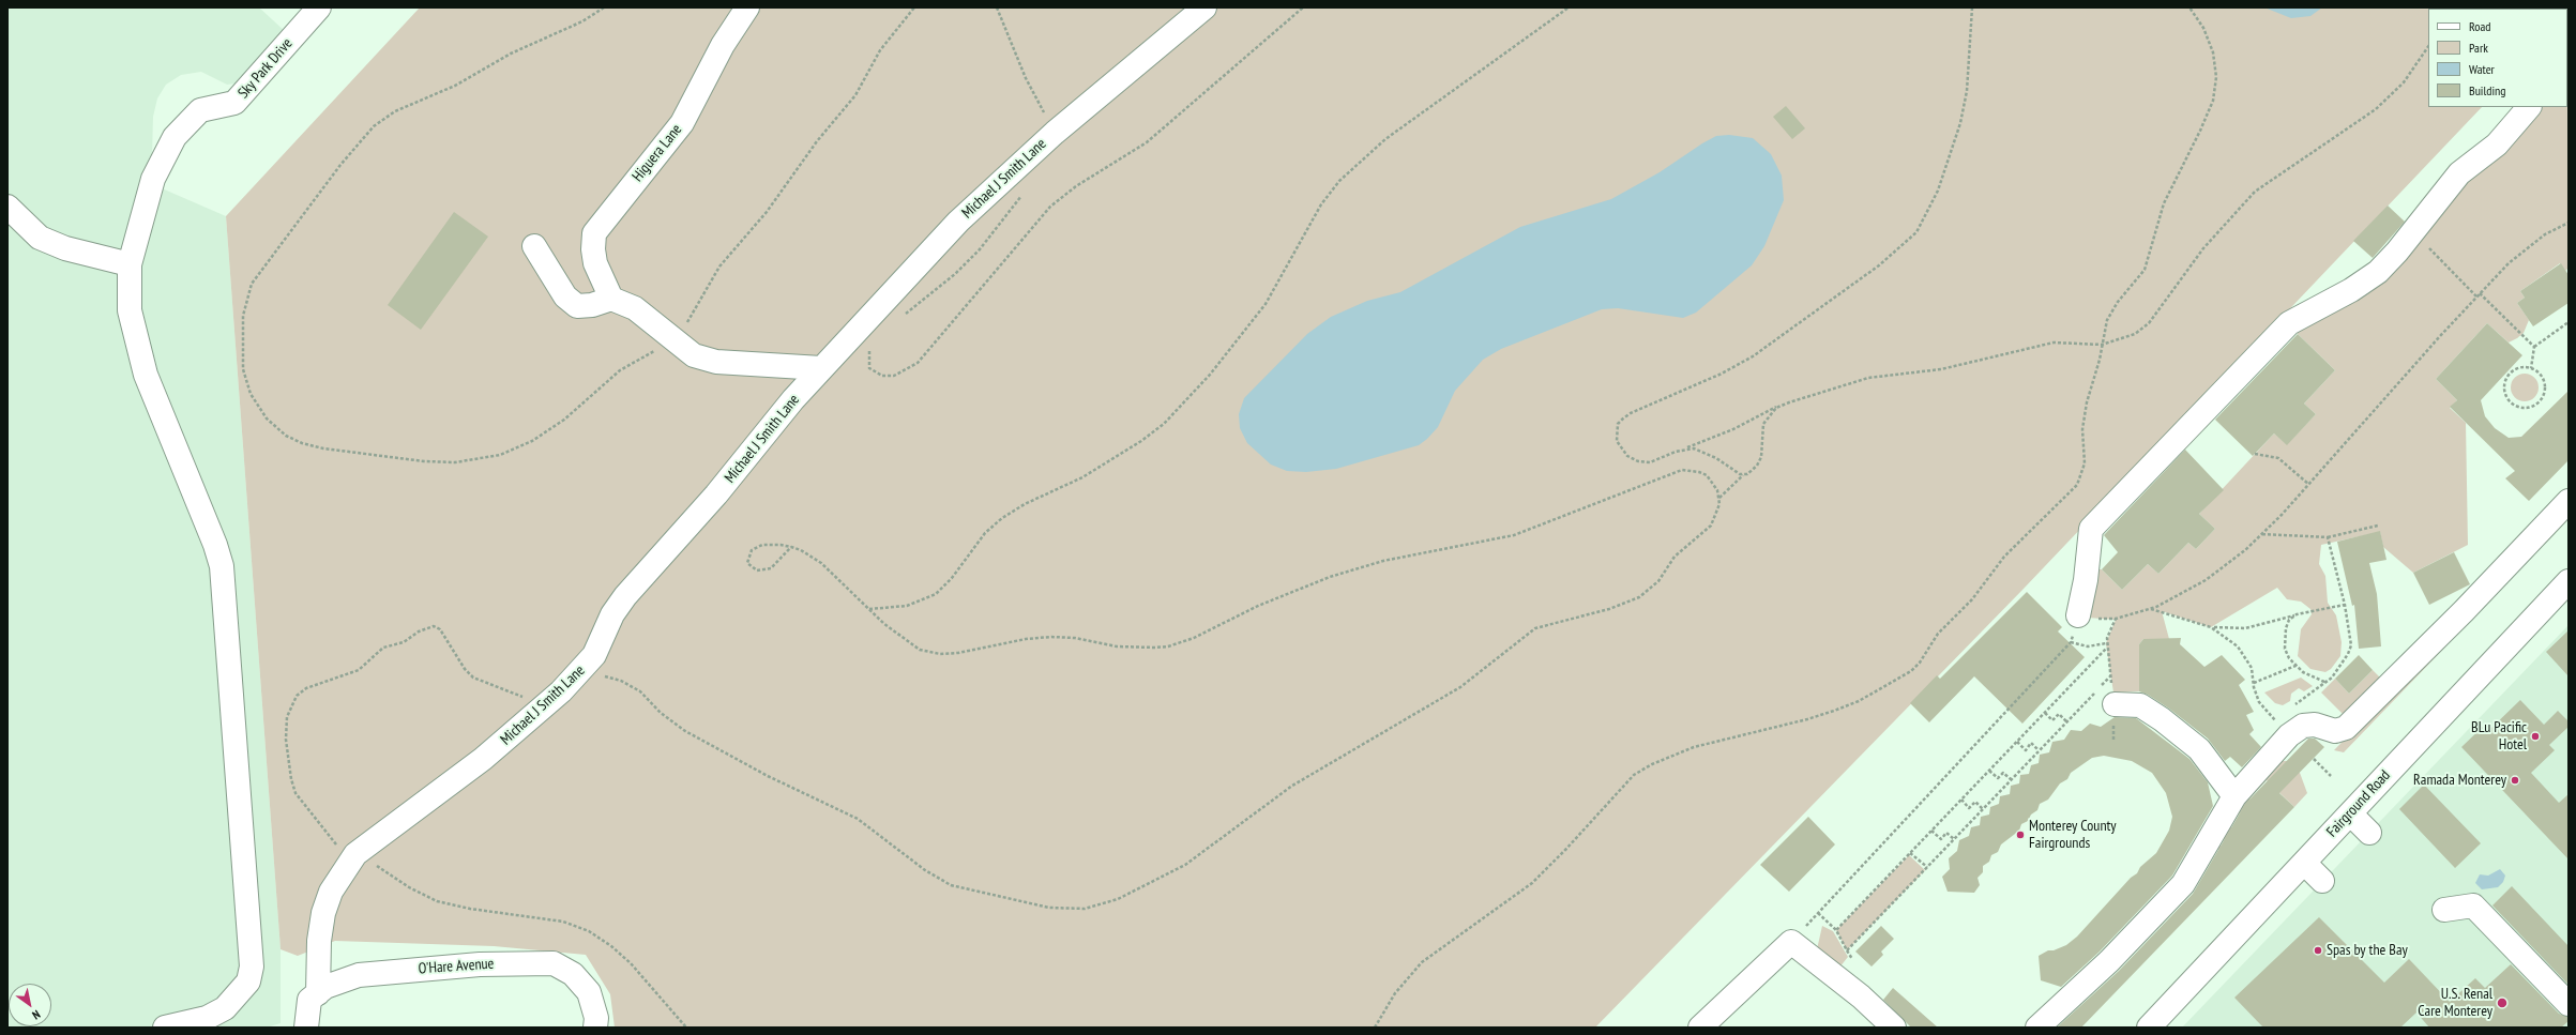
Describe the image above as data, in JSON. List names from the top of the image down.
{
  "streets": {
    "street": [
      "Sky Park Drive",
      "Higuera Lane",
      "Michael J Smith Lane",
      "Fairground Road",
      "O'Hare Avenue"
    ]
  },
  "crossings": [
    ["Michael J Smith Lane", "O'Hare Avenue"]
  ],
  "places": [
    "BLu Pacific Hotel",
    "Ramada Monterey",
    "Monterey County Fairgrounds",
    "Spas by the Bay",
    "U.S. Renal Care Monterey"
  ],
  "legend": [
    "Road",
    "Park",
    "Water",
    "Building"
  ],
  "north": "bottom right"
}
